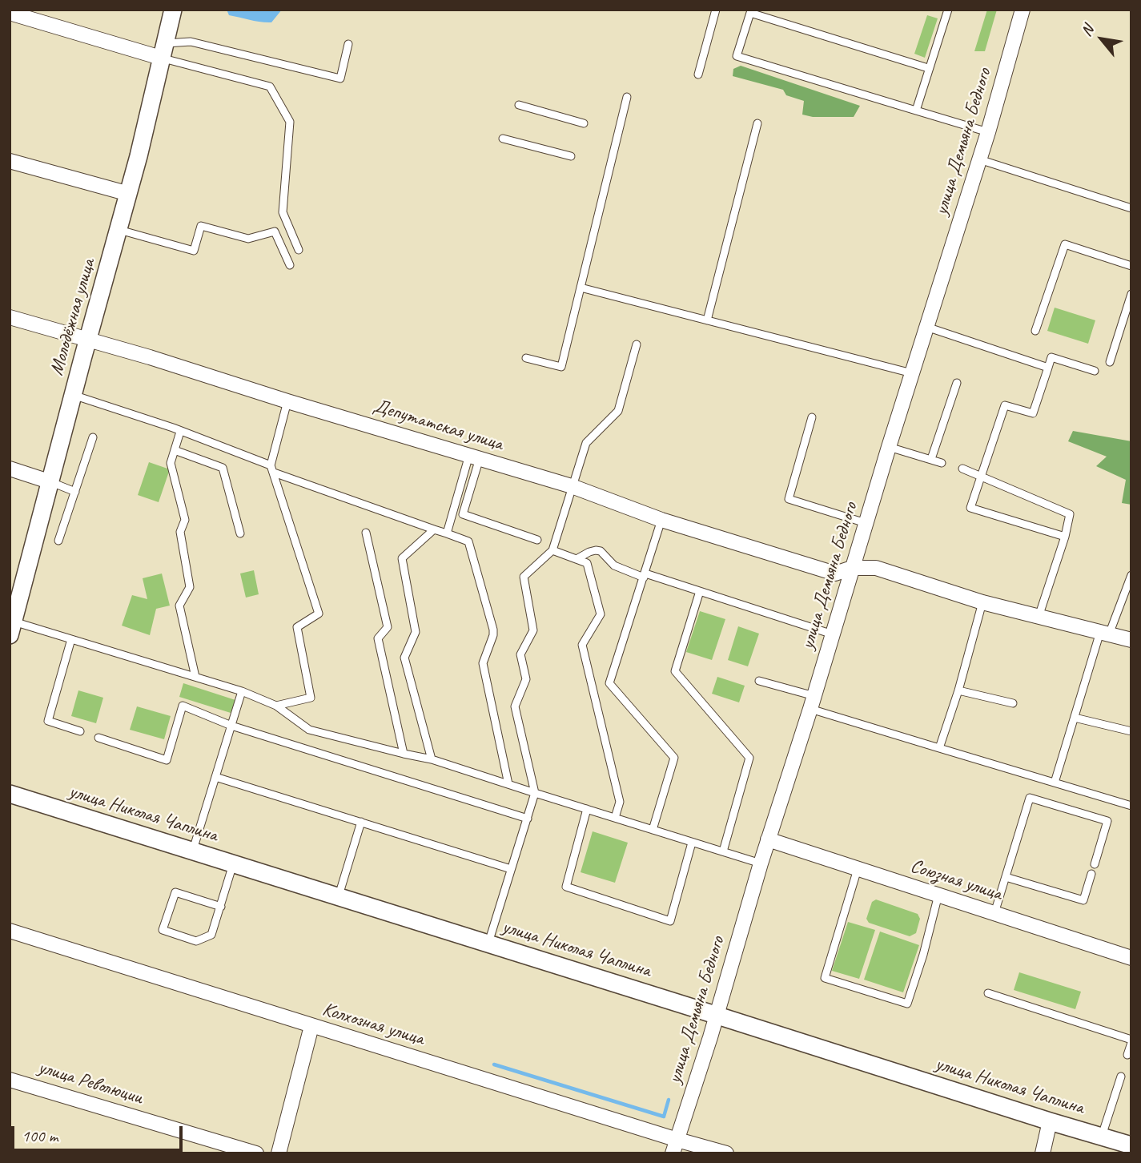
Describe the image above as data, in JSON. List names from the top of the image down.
{
  "streets": {
    "street": [
      "улица Демьяна Бедного",
      "Молодёжная улица",
      "Депутатская улица",
      "улица Николая Чаплина",
      "Союзная улица",
      "Колхозная улица",
      "улица Революции"
    ]
  },
  "crossings": [
    ["улица Демьяна Бедного", "Депутатская улица"],
    ["улица Демьяна Бедного", "улица Николая Чаплина"],
    ["улица Демьяна Бедного", "Союзная улица"],
    ["улица Демьяна Бедного", "Колхозная улица"],
    ["Молодёжная улица", "Депутатская улица"]
  ],
  "scale_bar": "100 m",
  "north": "top left"
}
